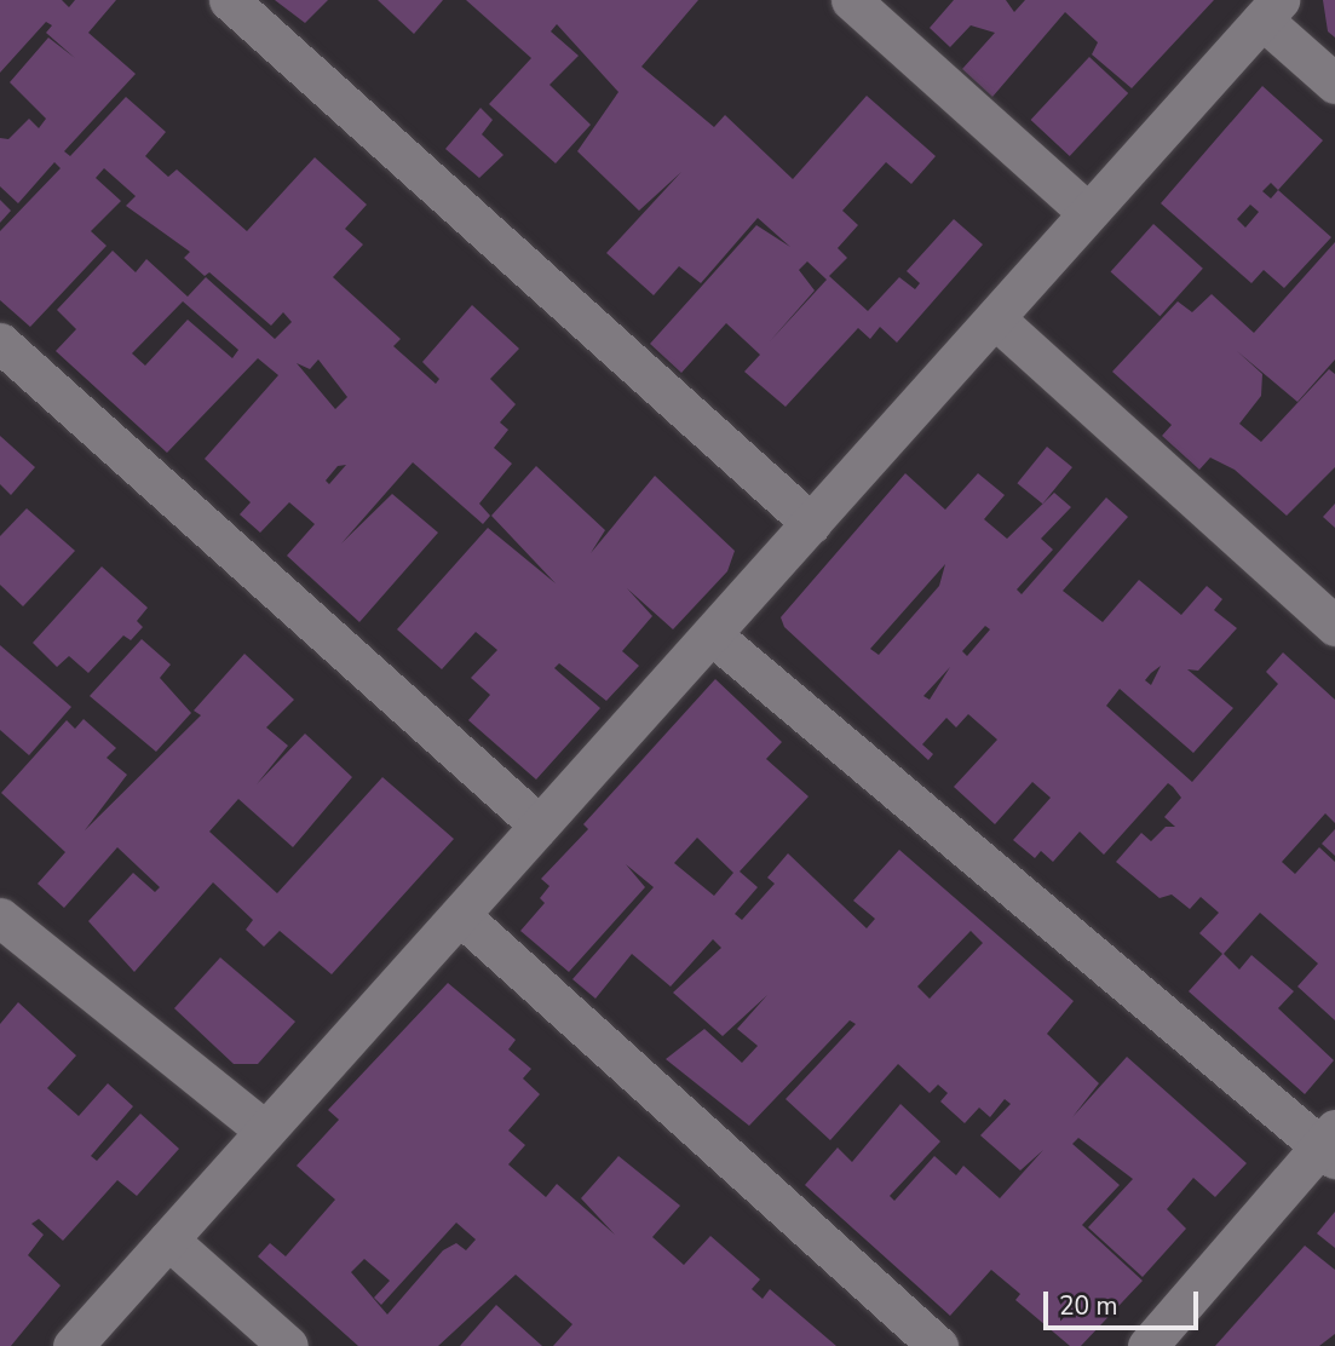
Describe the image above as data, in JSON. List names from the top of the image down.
{
  "scale_bar": "20 m"
}
